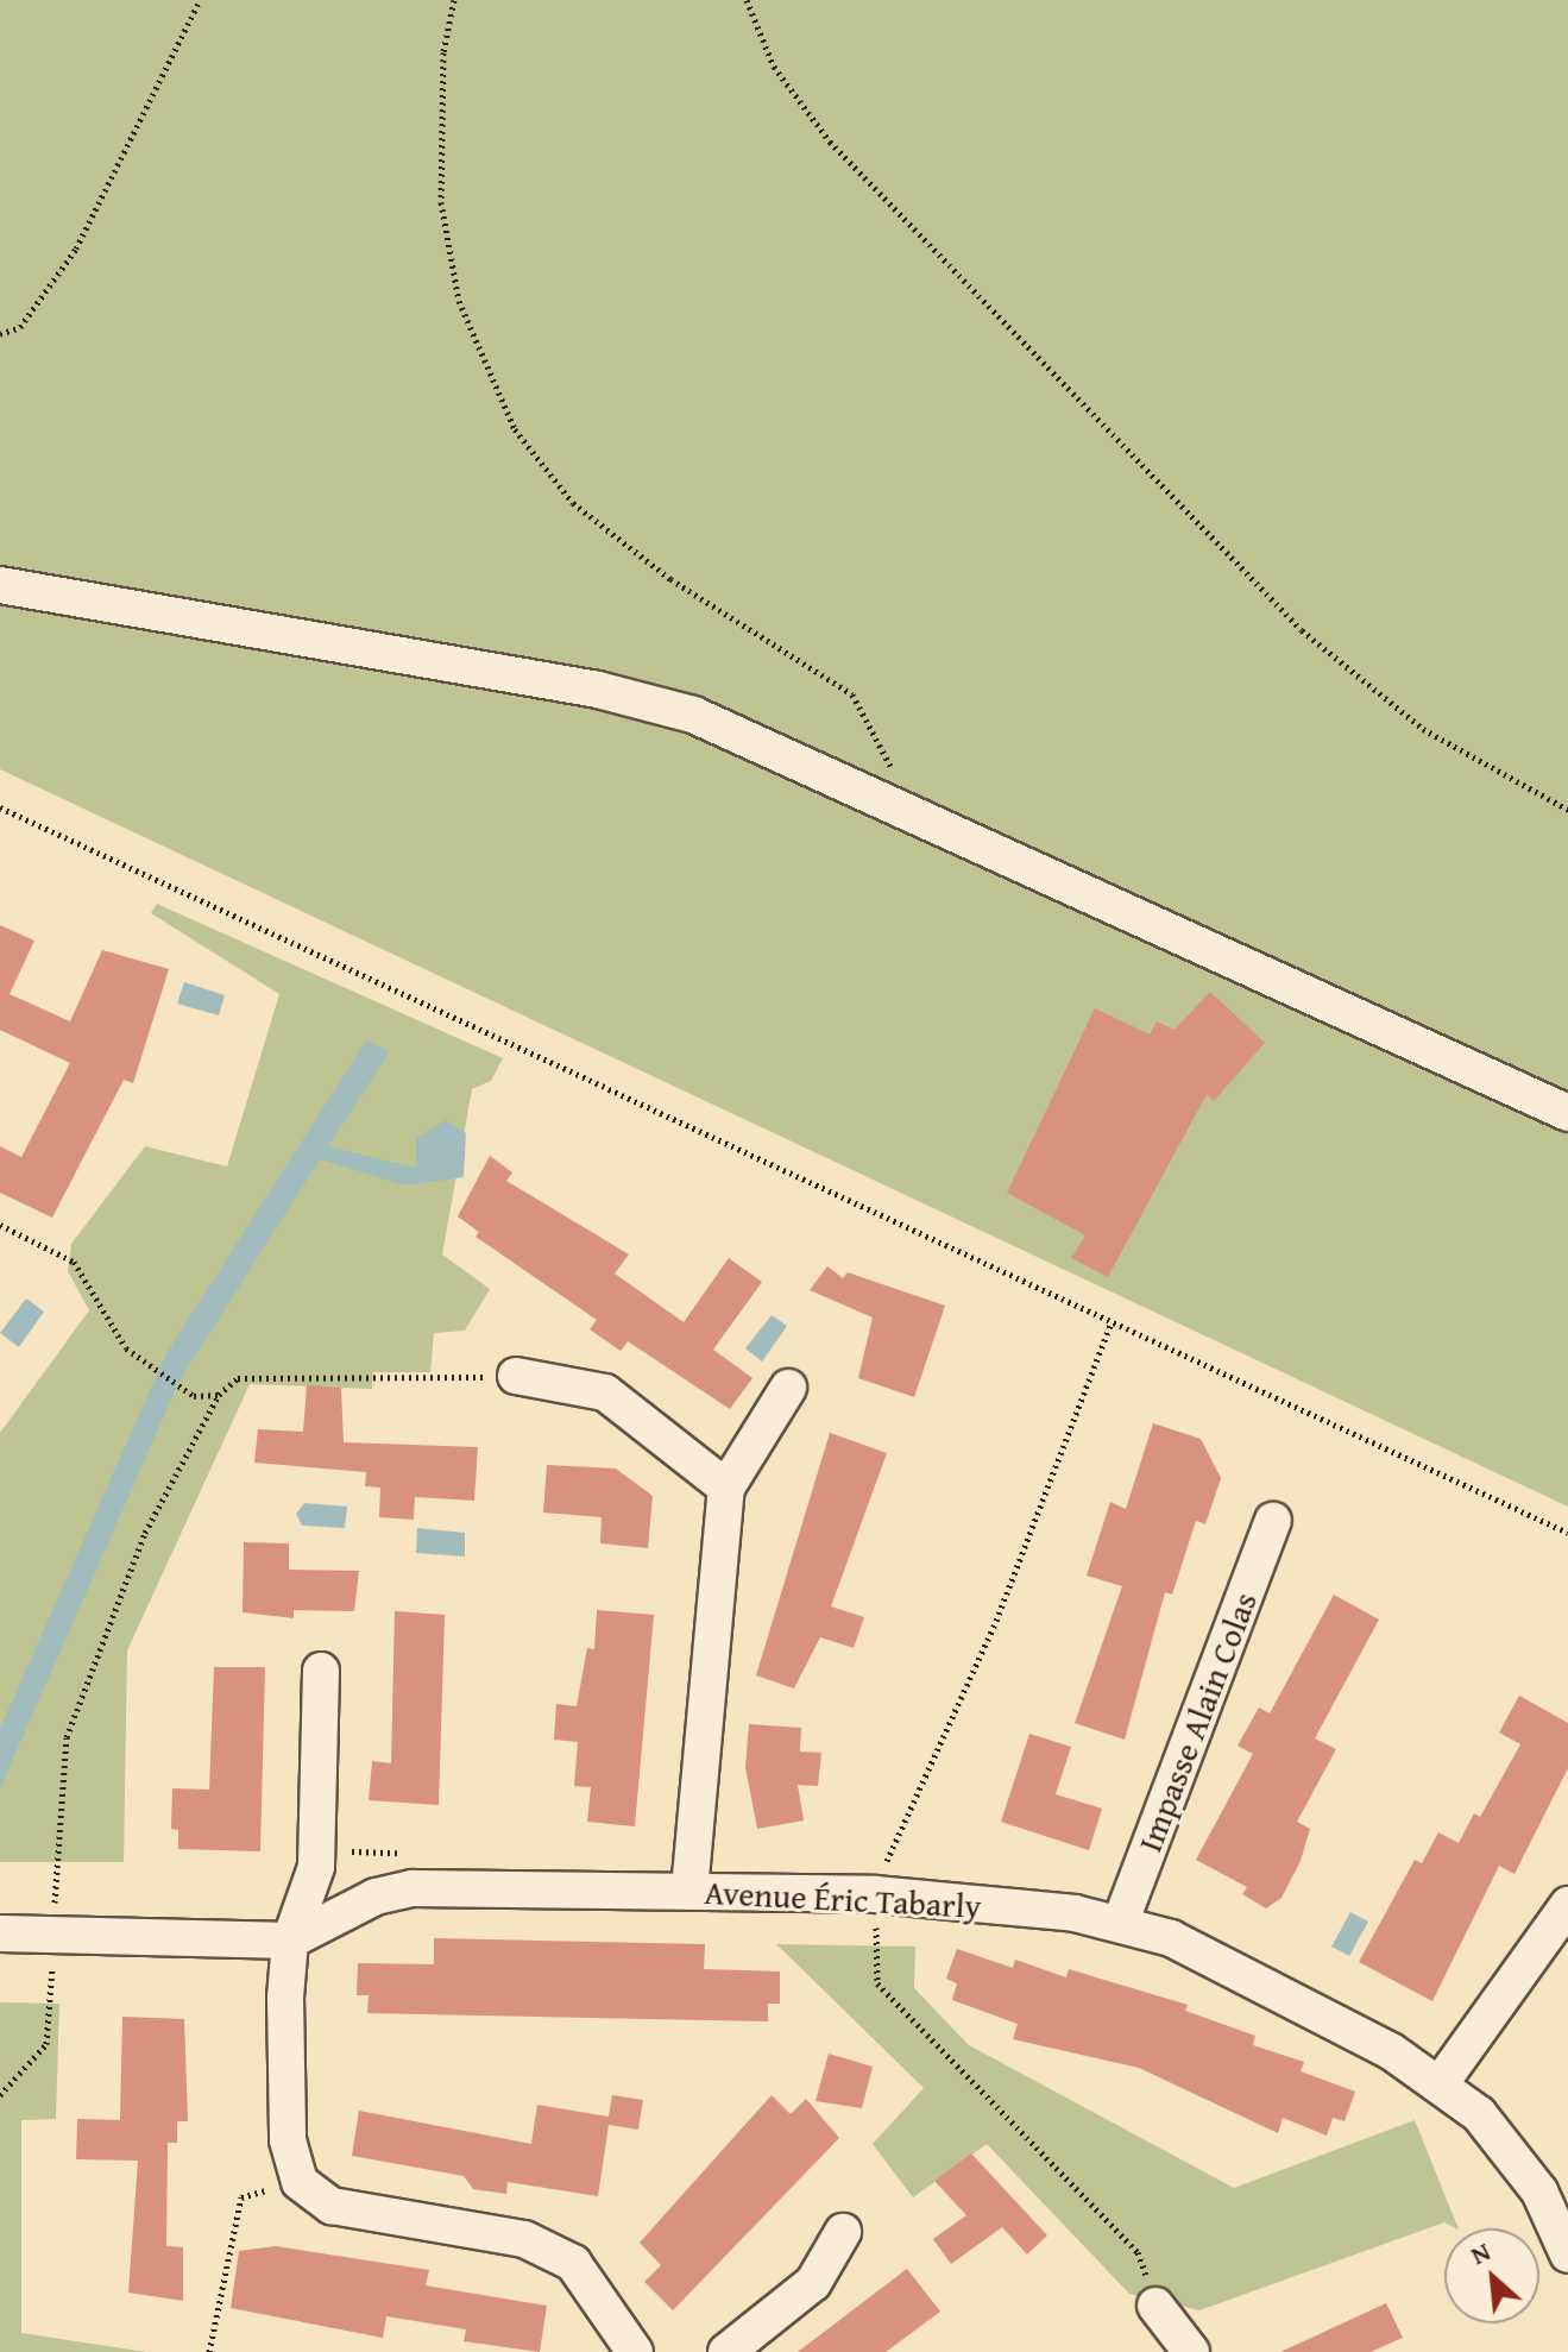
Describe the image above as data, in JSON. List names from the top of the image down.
{
  "streets": {
    "street": ["Impasse Alain Colas", "Avenue Éric Tabarly"]
  },
  "crossings": [
    ["Impasse Alain Colas", "Avenue Éric Tabarly"]
  ],
  "north": "top left"
}
